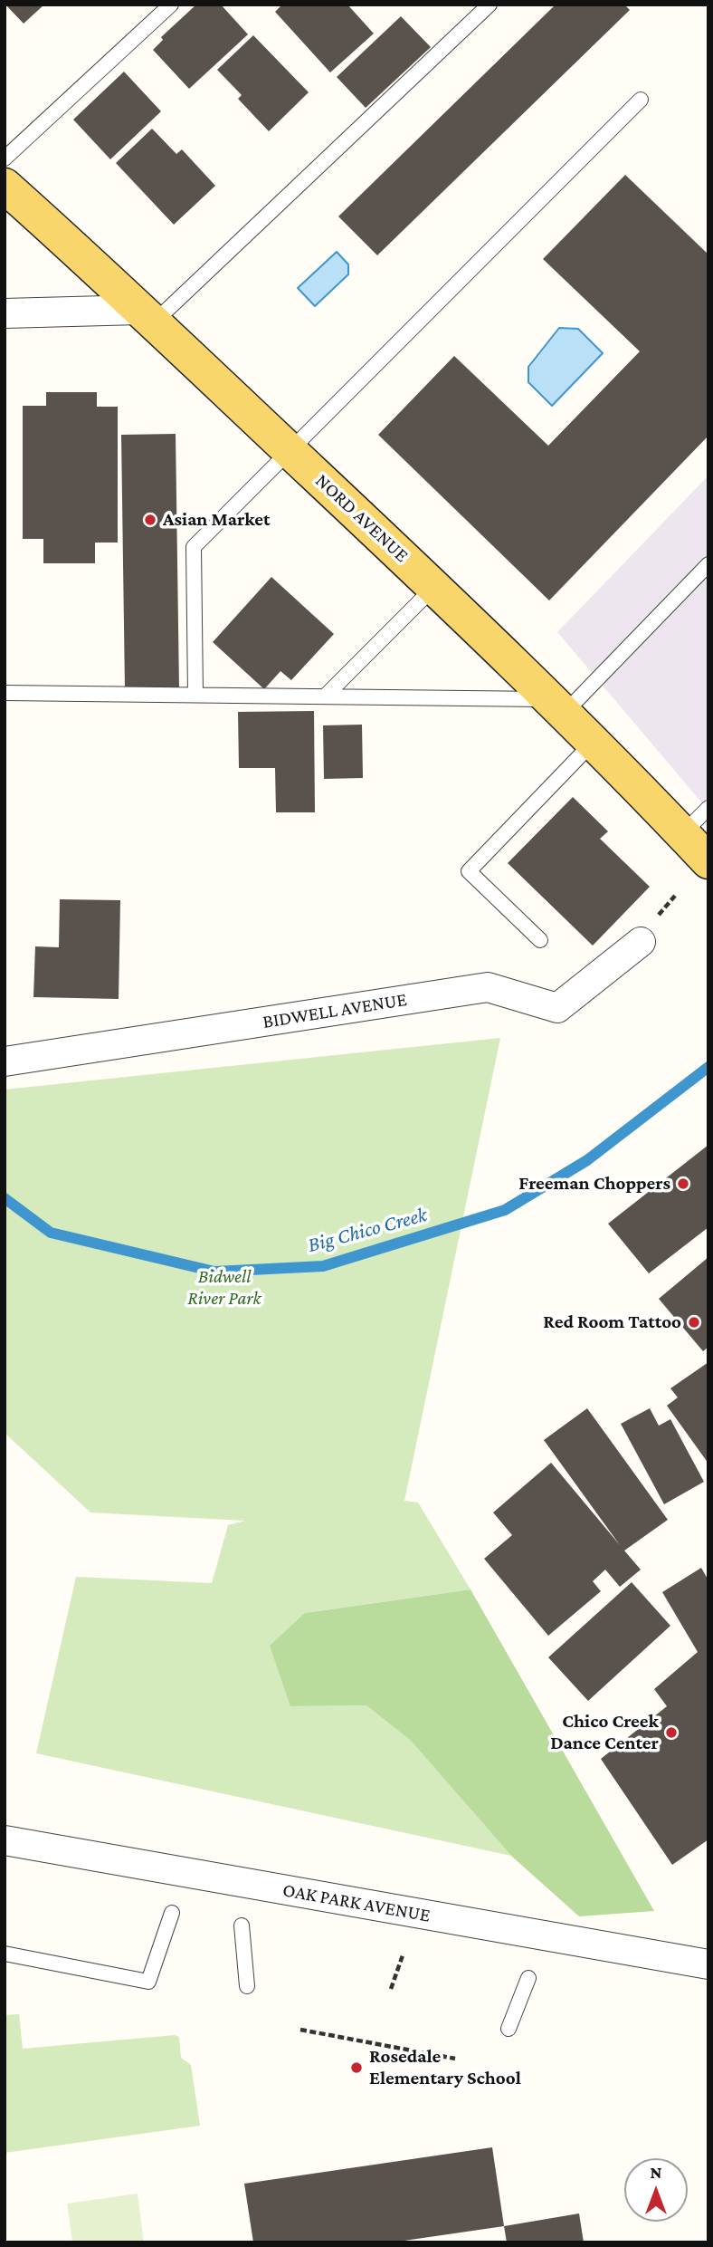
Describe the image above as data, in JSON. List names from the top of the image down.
{
  "streets": {
    "main road": ["NORD AVENUE"],
    "street": ["BIDWELL AVENUE", "OAK PARK AVENUE"]
  },
  "water": ["Big Chico Creek"],
  "parks": ["Bidwell River Park"],
  "places": [
    "Asian Market",
    "Freeman Choppers",
    "Red Room Tattoo",
    "Chico Creek Dance Center",
    "Rosedale Elementary School"
  ],
  "north": "top"
}
